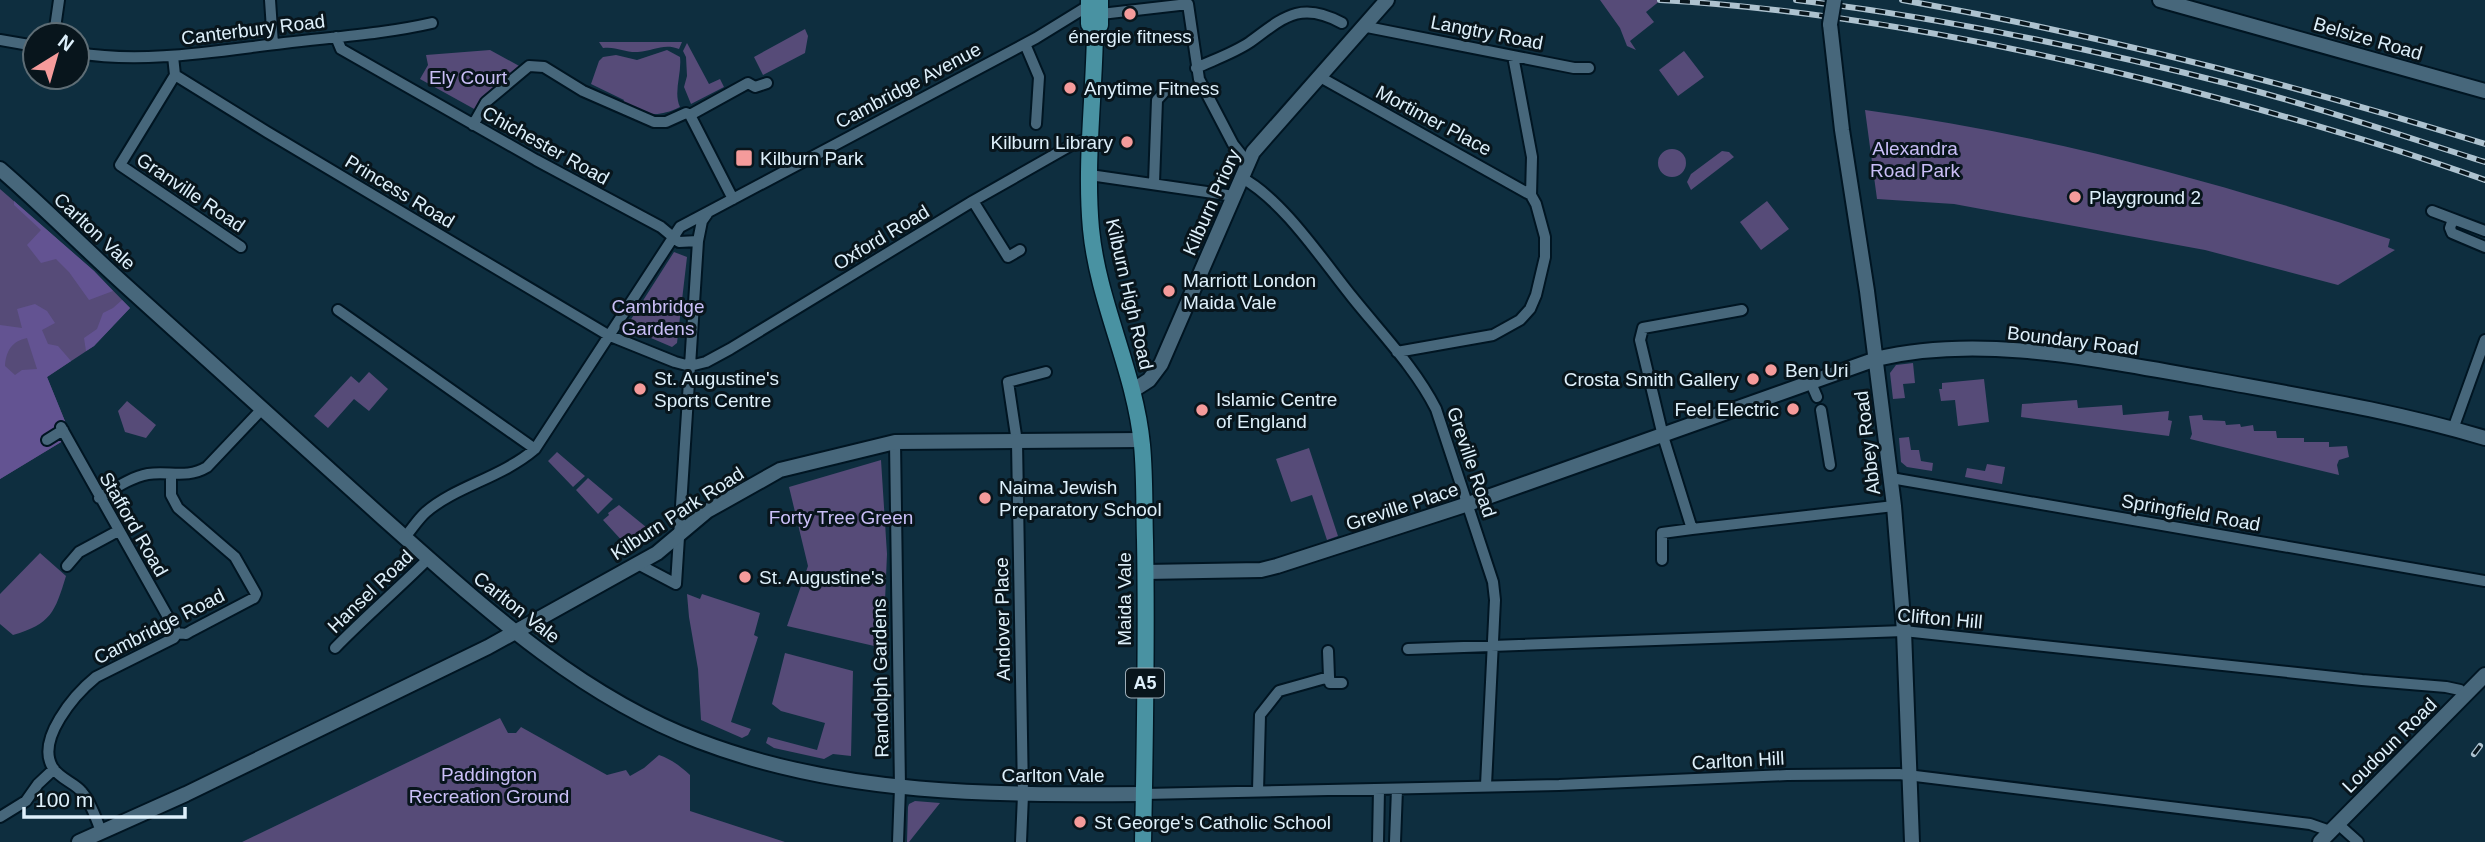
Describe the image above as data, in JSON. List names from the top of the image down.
{
  "streets": {
    "main road": [
      "Belsize Road",
      "Kilburn Priory",
      "Carlton Vale",
      "Kilburn High Road",
      "Boundary Road",
      "Abbey Road",
      "Greville Place",
      "Kilburn Park Road",
      "Maida Vale",
      "A5",
      "Loudoun Road"
    ],
    "street": [
      "Canterbury Road",
      "Langtry Road",
      "Cambridge Avenue",
      "Mortimer Place",
      "Chichester Road",
      "Princess Road",
      "Granville Road",
      "Oxford Road",
      "Greville Road",
      "Springfield Road",
      "Stafford Road",
      "Hansel Road",
      "Clifton Hill",
      "Andover Place",
      "Cambridge Road",
      "Randolph Gardens",
      "Carlton Hill"
    ]
  },
  "crossings": [
    ["Canterbury Road", "Chichester Road"],
    ["Langtry Road", "Kilburn Priory"],
    ["Cambridge Avenue", "Kilburn High Road"],
    ["Mortimer Place", "Kilburn Priory"],
    ["Princess Road", "Granville Road"],
    ["Kilburn Priory", "Kilburn High Road"],
    ["Kilburn Priory", "Greville Road"],
    ["Carlton Vale", "Kilburn Park Road"],
    ["Carlton Vale", "Hansel Road"],
    ["Carlton Vale", "Maida Vale"],
    ["Carlton Vale", "Andover Place"],
    ["Carlton Vale", "Randolph Gardens"],
    ["Carlton Vale", "Carlton Hill"],
    ["Oxford Road", "Kilburn High Road"],
    ["Kilburn High Road", "Kilburn Park Road"],
    ["Kilburn High Road", "Maida Vale"],
    ["Boundary Road", "Abbey Road"],
    ["Boundary Road", "Greville Place"],
    ["Abbey Road", "Springfield Road"],
    ["Abbey Road", "Clifton Hill"],
    ["Abbey Road", "Carlton Hill"],
    ["Greville Road", "Greville Place"],
    ["Greville Road", "Clifton Hill"],
    ["Greville Road", "Carlton Hill"],
    ["Greville Place", "Maida Vale"],
    ["Kilburn Park Road", "Maida Vale"],
    ["Kilburn Park Road", "Andover Place"],
    ["Kilburn Park Road", "Randolph Gardens"],
    ["Stafford Road", "Cambridge Road"],
    ["Maida Vale", "Carlton Hill"],
    ["Clifton Hill", "Loudoun Road"],
    ["Loudoun Road", "Carlton Hill"]
  ],
  "parks": [
    "Ely Court",
    "Alexandra Road Park",
    "Cambridge Gardens",
    "Forty Tree Green",
    "Paddington Recreation Ground"
  ],
  "places": {
    "other": [
      "énergie fitness",
      "Anytime Fitness",
      "Kilburn Library",
      "Playground 2",
      "Marriott London Maida Vale",
      "Ben Uri",
      "Crosta Smith Gallery",
      "St. Augustine's Sports Centre",
      "Feel Electric",
      "Islamic Centre of England",
      "Naima Jewish Preparatory School",
      "St. Augustine's",
      "St George's Catholic School"
    ],
    "transit": ["Kilburn Park"]
  },
  "scale_bar": "100 m",
  "north": "top right"
}
